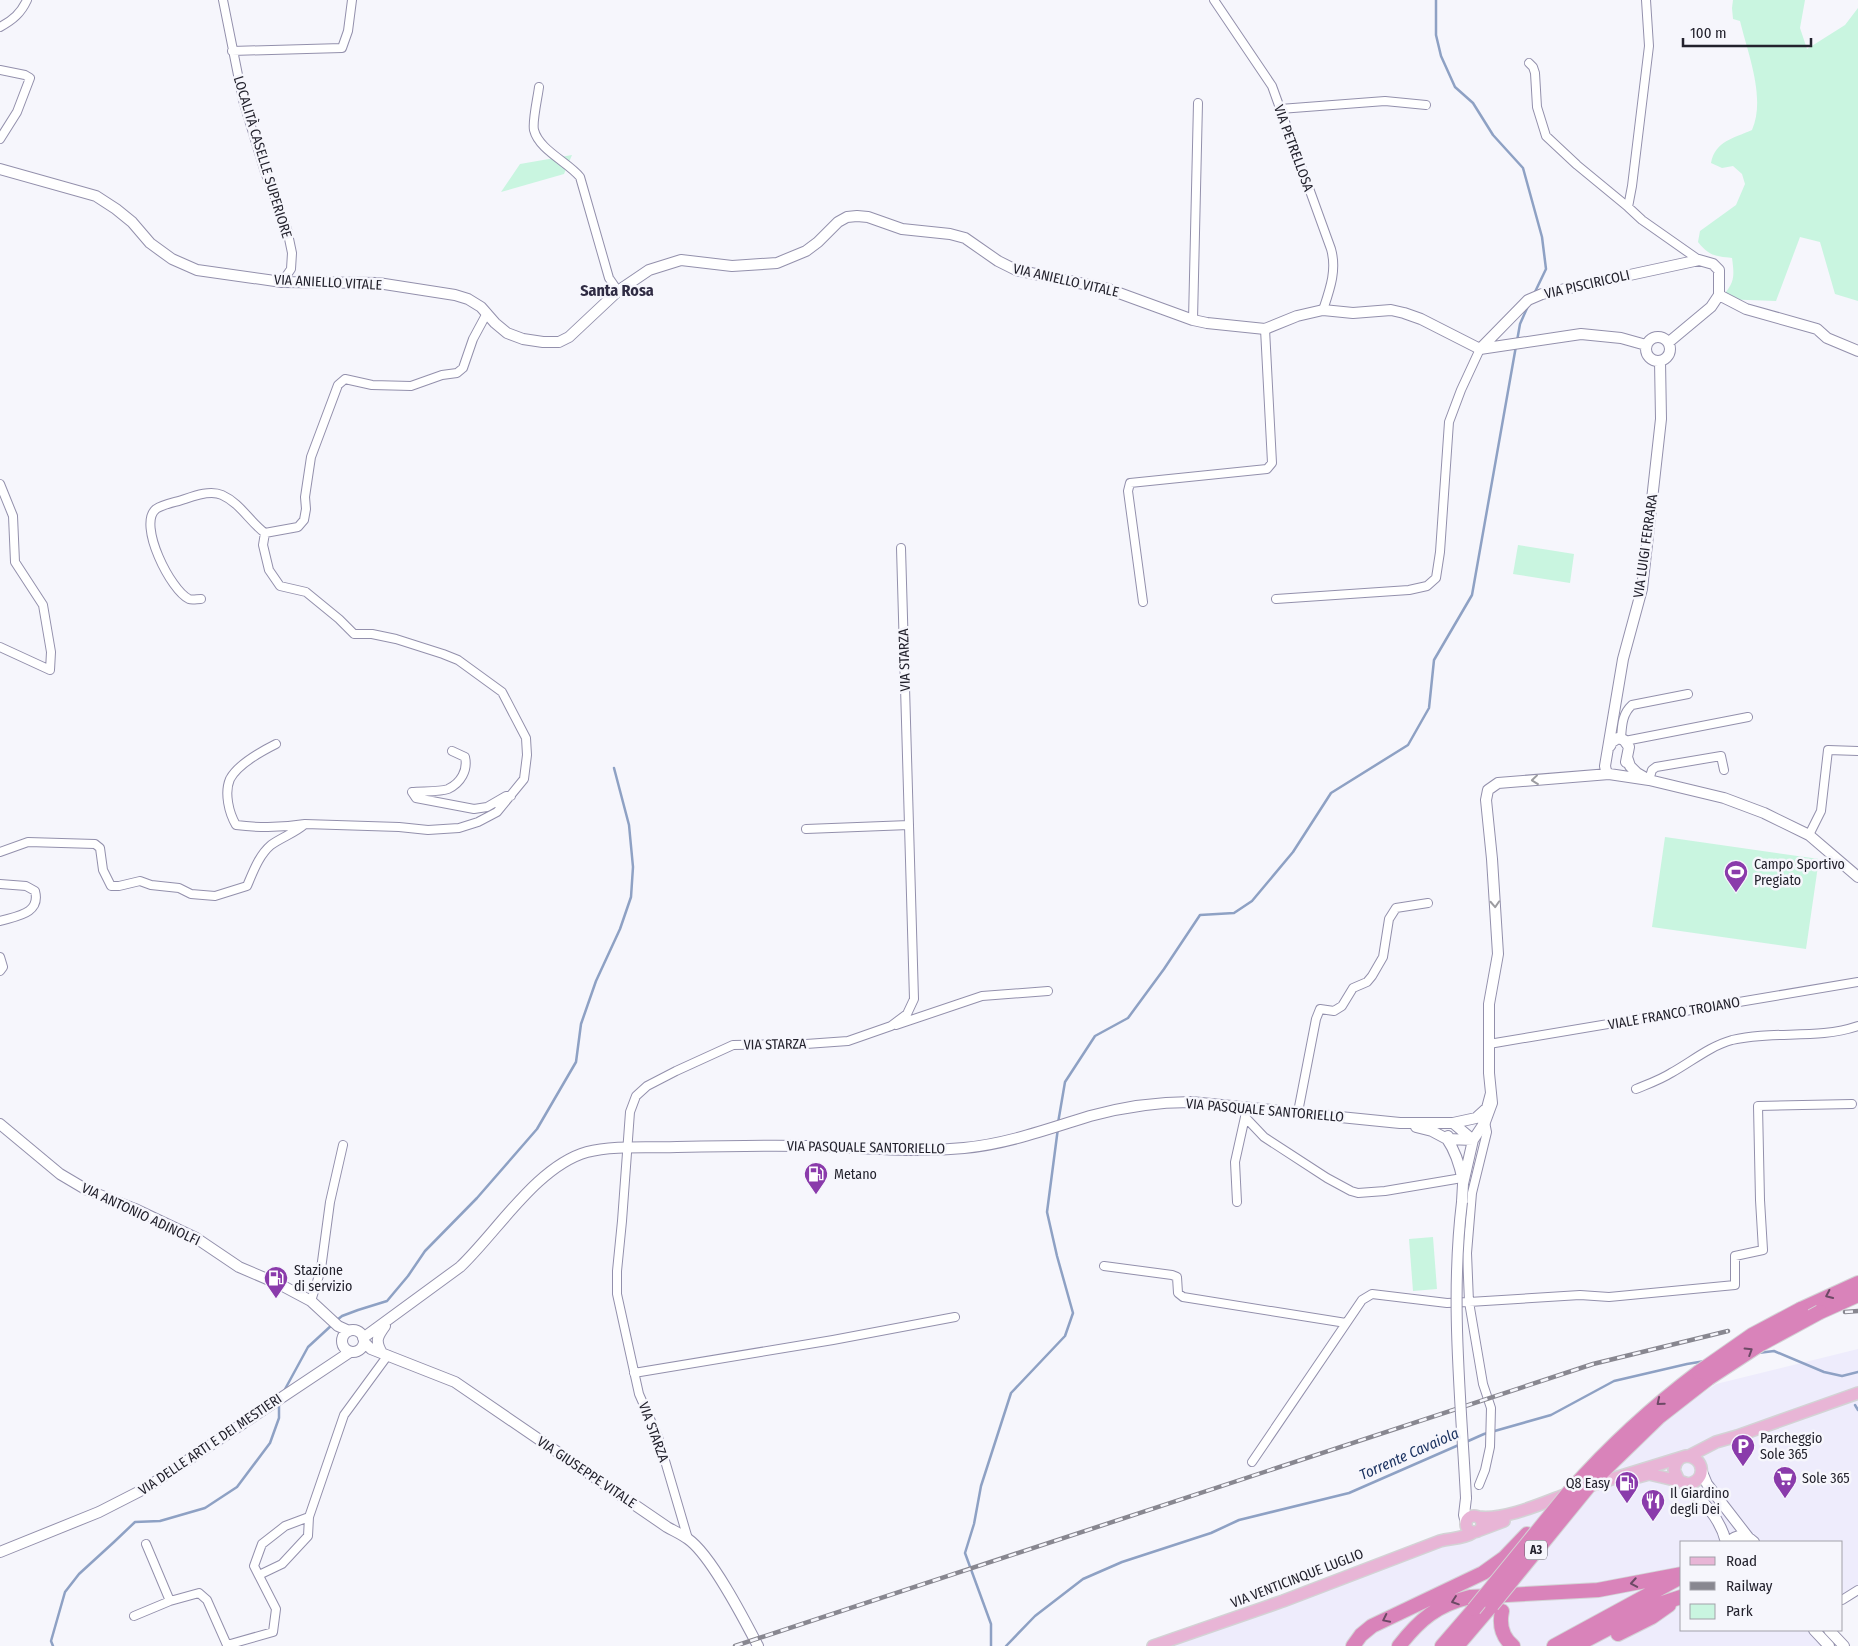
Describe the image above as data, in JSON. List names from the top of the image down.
{
  "streets": {
    "highway": ["A3"],
    "main road": ["VIA VENTICINQUE LUGLIO"],
    "street": [
      "VIA PETRELLOSA",
      "LOCALITÀ CASELLE SUPERIORE",
      "VIA ANIELLO VITALE",
      "VIA PISCIRICOLI",
      "VIA LUIGI FERRARA",
      "VIA STARZA",
      "VIALE FRANCO TROIANO",
      "VIA PASQUALE SANTORIELLO",
      "VIA ANTONIO ADINOLFI",
      "VIA DELLE ARTI E DEI MESTIERI",
      "VIA GIUSEPPE VITALE"
    ]
  },
  "crossings": [
    ["VIA PETRELLOSA", "VIA ANIELLO VITALE"],
    ["LOCALITÀ CASELLE SUPERIORE", "VIA ANIELLO VITALE"],
    ["VIA STARZA", "VIA PASQUALE SANTORIELLO"],
    ["VIA STARZA", "VIA GIUSEPPE VITALE"],
    ["VIA PASQUALE SANTORIELLO", "VIA ANTONIO ADINOLFI"],
    ["VIA PASQUALE SANTORIELLO", "VIA DELLE ARTI E DEI MESTIERI"],
    ["VIA PASQUALE SANTORIELLO", "VIA GIUSEPPE VITALE"],
    ["VIA ANTONIO ADINOLFI", "VIA DELLE ARTI E DEI MESTIERI"],
    ["VIA ANTONIO ADINOLFI", "VIA GIUSEPPE VITALE"],
    ["VIA DELLE ARTI E DEI MESTIERI", "VIA GIUSEPPE VITALE"]
  ],
  "districts": ["Santa Rosa"],
  "water": ["Torrente Cavaiola"],
  "places": {
    "sports": ["Campo Sportivo Pregiato"],
    "fuel station": ["Metano", "Stazione di servizio", "Q8 Easy"],
    "parking": ["Parcheggio Sole 365"],
    "supermarket": ["Sole 365"],
    "restaurant": ["Il Giardino degli Dei"]
  },
  "legend": ["Road", "Railway", "Park"],
  "scale_bar": "100 m"
}
